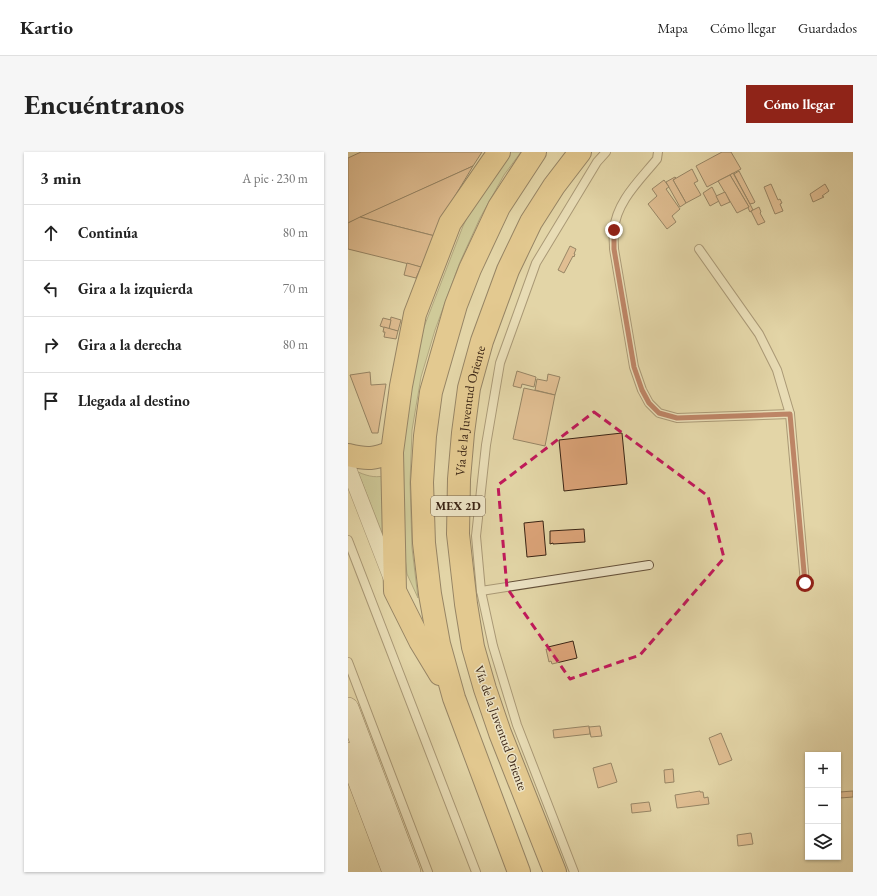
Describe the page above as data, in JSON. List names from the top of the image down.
{
  "streets": {
    "highway": ["Vía de la Juventud Oriente", "MEX 2D"]
  },
  "page": {
    "header": "Kartio",
    "nav": ["Mapa", "Cómo llegar", "Guardados"],
    "buttons": "Cómo llegar",
    "title": "Encuéntranos",
    "heading": ["3 min", "A pie · 230 m"],
    "list": [
      ["Continúa", "80 m"],
      ["Gira a la izquierda", "70 m"],
      ["Gira a la derecha", "80 m"],
      "Llegada al destino"
    ],
    "map_buttons": ["+", "−"]
  }
}
